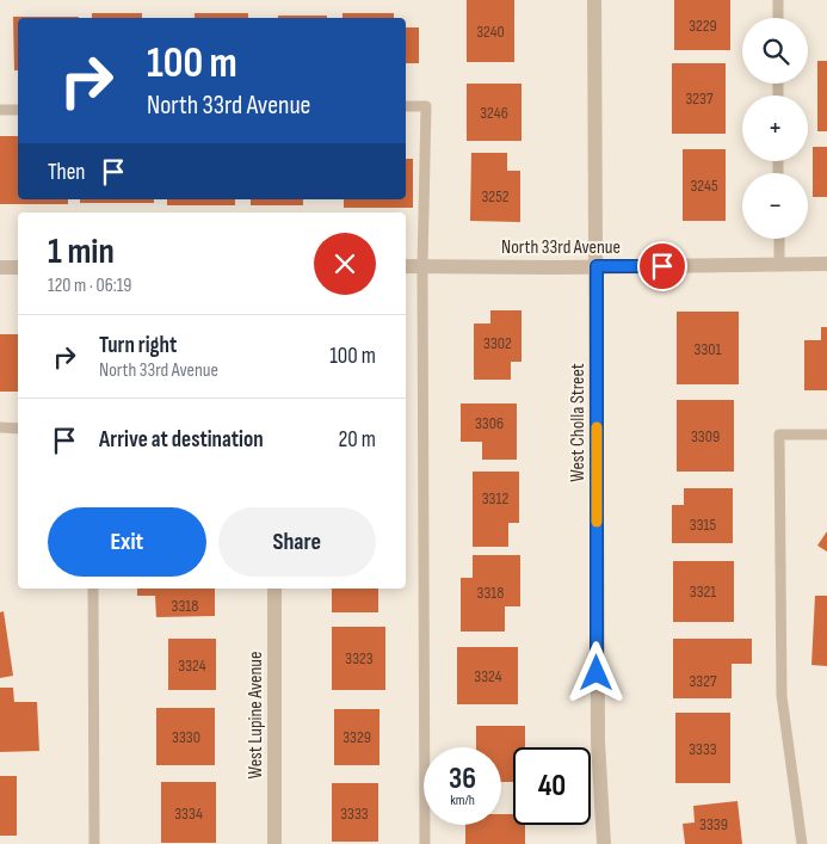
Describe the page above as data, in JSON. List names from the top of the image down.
{
  "streets": {
    "street": ["North 33rd Avenue", "West Cholla Street", "West Lupine Avenue"]
  },
  "crossings": [
    ["North 33rd Avenue", "West Cholla Street"]
  ],
  "house_numbers": [
    "3229",
    "3240",
    "3237",
    "3246",
    "3245",
    "3252",
    "3302",
    "3301",
    "3306",
    "3309",
    "3312",
    "3315",
    "3321",
    "3318",
    "3318",
    "3323",
    "3324",
    "3324",
    "3327",
    "3330",
    "3329",
    "3333",
    "3334",
    "3333",
    "3339"
  ],
  "page": {
    "map_buttons": ["+", "−"],
    "turn": ["100 m", "North 33rd Avenue"],
    "then": "Then",
    "heading": ["1 min", "120 m · 06:19"],
    "list": [
      {
        "name": "Turn right",
        "note": "North 33rd Avenue",
        "value": "100 m"
      },
      {
        "name": "Arrive at destination",
        "value": "20 m"
      }
    ],
    "buttons": ["Exit", "Share"],
    "speed": "36 km/h",
    "limit": "40"
  }
}
